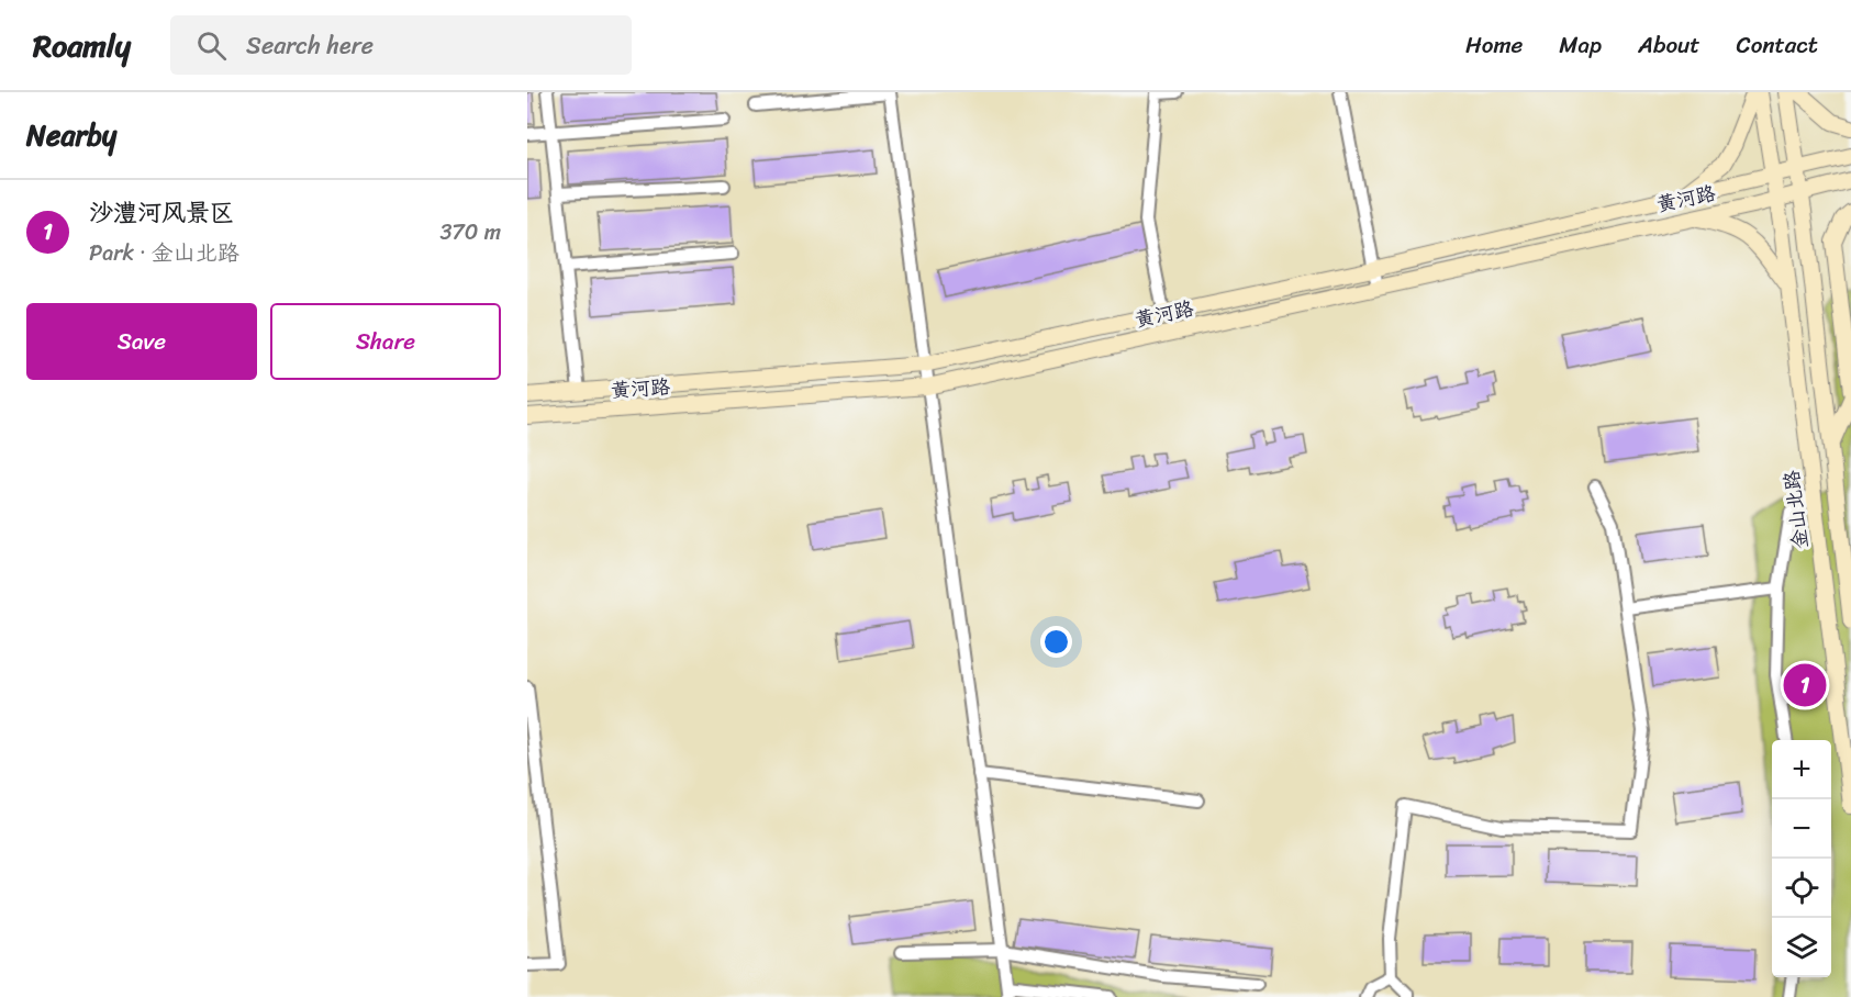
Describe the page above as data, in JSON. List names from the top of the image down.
{
  "streets": {
    "main road": ["黄河路", "金山北路"]
  },
  "crossings": [
    ["黄河路", "金山北路"]
  ],
  "page": {
    "header": "Roamly",
    "search": "Search here",
    "nav": [
      "Home",
      "Map",
      "About",
      "Contact"
    ],
    "heading": "Nearby",
    "list": [
      {
        "mark": "1",
        "name": "沙澧河风景区",
        "note": "Park · 金山北路",
        "value": "370 m"
      }
    ],
    "buttons": ["Save", "Share"],
    "pins": "1",
    "map_buttons": ["+", "−"]
  }
}
